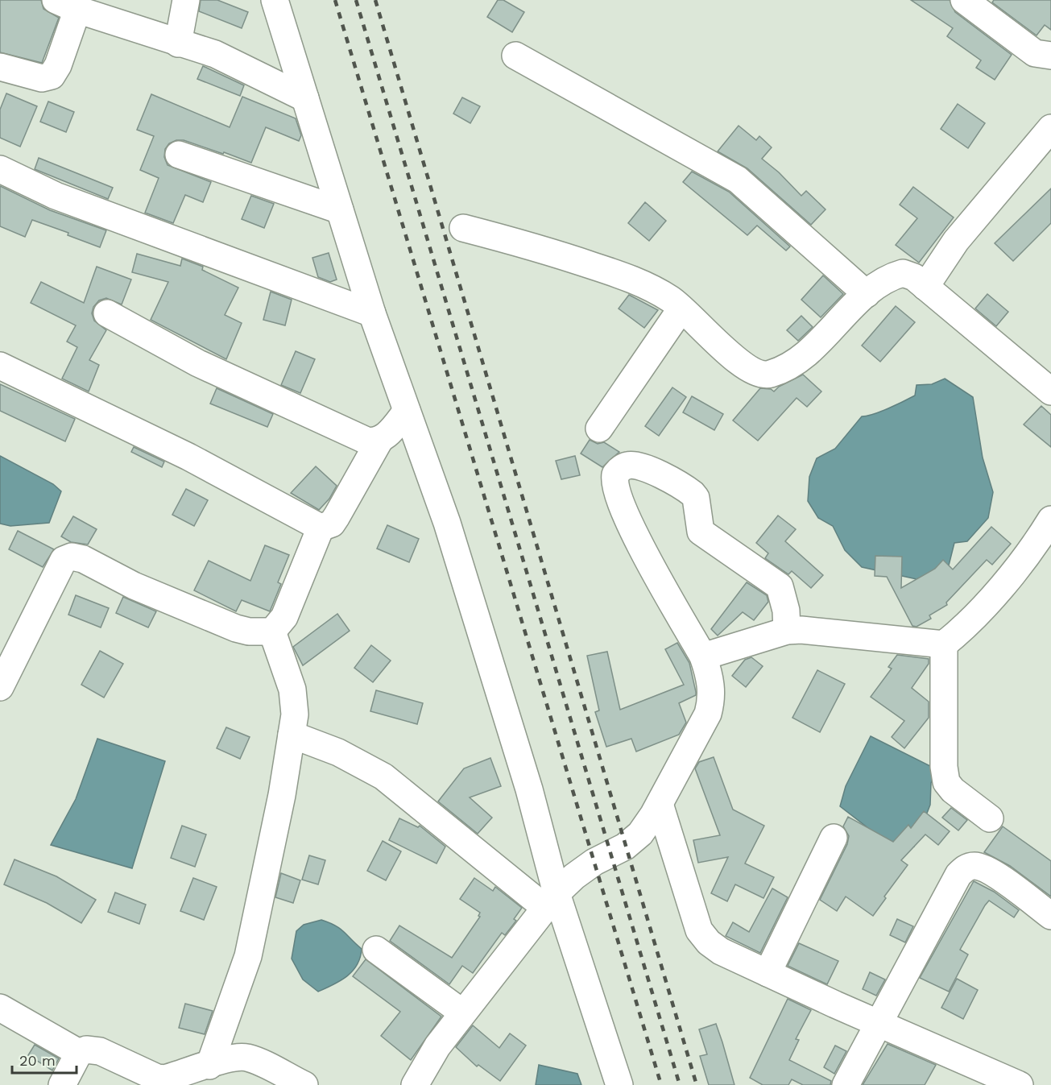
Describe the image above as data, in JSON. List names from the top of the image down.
{
  "scale_bar": "20 m"
}
